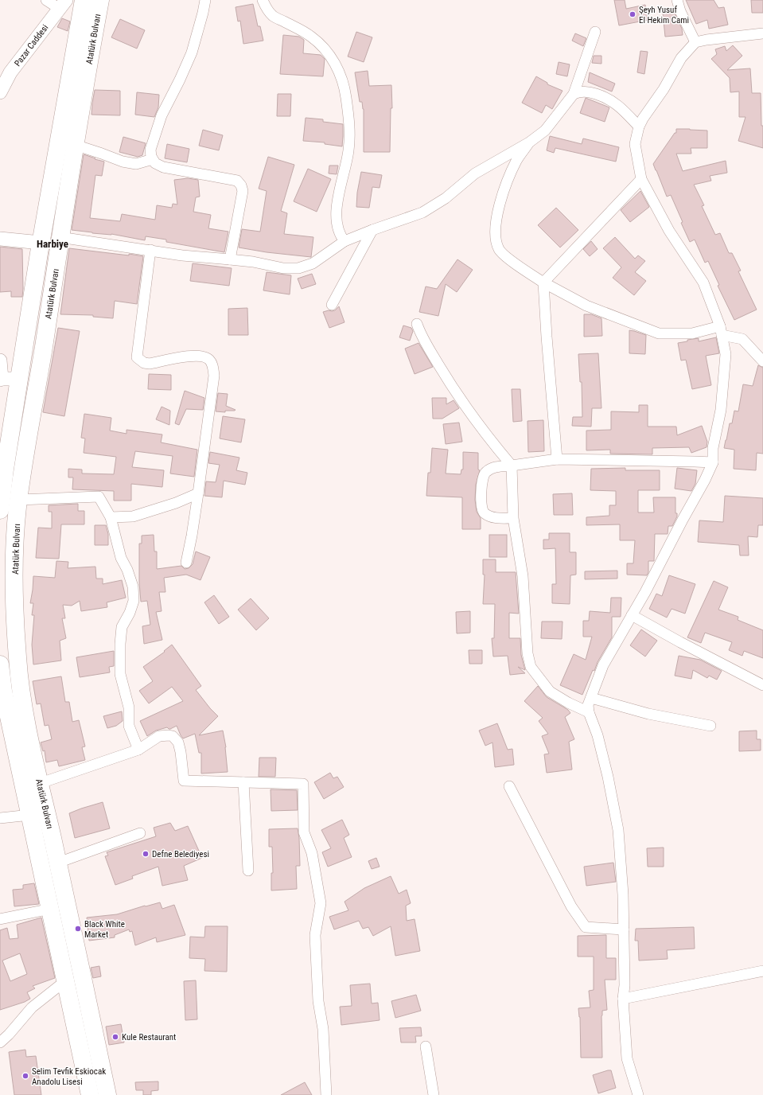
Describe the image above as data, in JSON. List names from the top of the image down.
{
  "streets": {
    "highway": ["Atatürk Bulvarı"],
    "street": ["Pazar Caddesi"]
  },
  "districts": ["Harbiye"],
  "places": [
    "Şeyh Yusuf El Hekim Cami",
    "Defne Belediyesi",
    "Black White Market",
    "Kule Restaurant",
    "Selim Tevfik Eskiocak Anadolu Lisesi"
  ]
}
